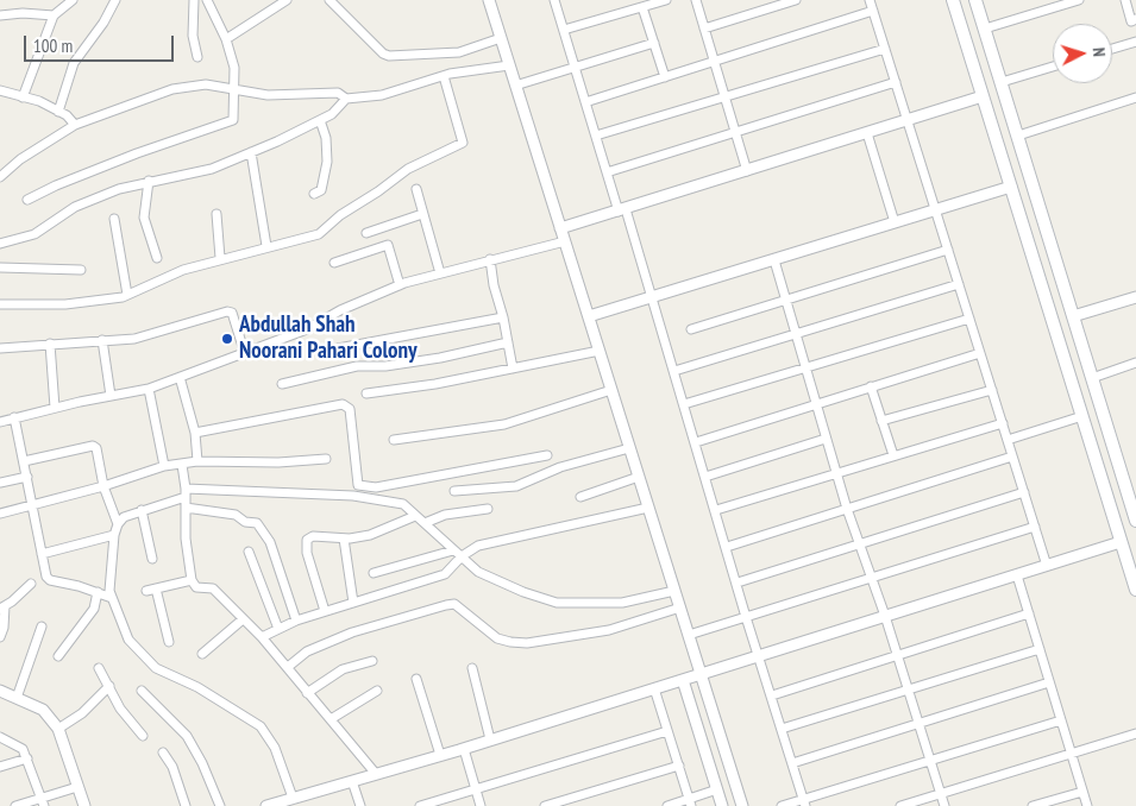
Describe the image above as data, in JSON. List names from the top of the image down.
{
  "places": ["Abdullah Shah Noorani Pahari Colony"],
  "scale_bar": "100 m",
  "north": "right"
}
